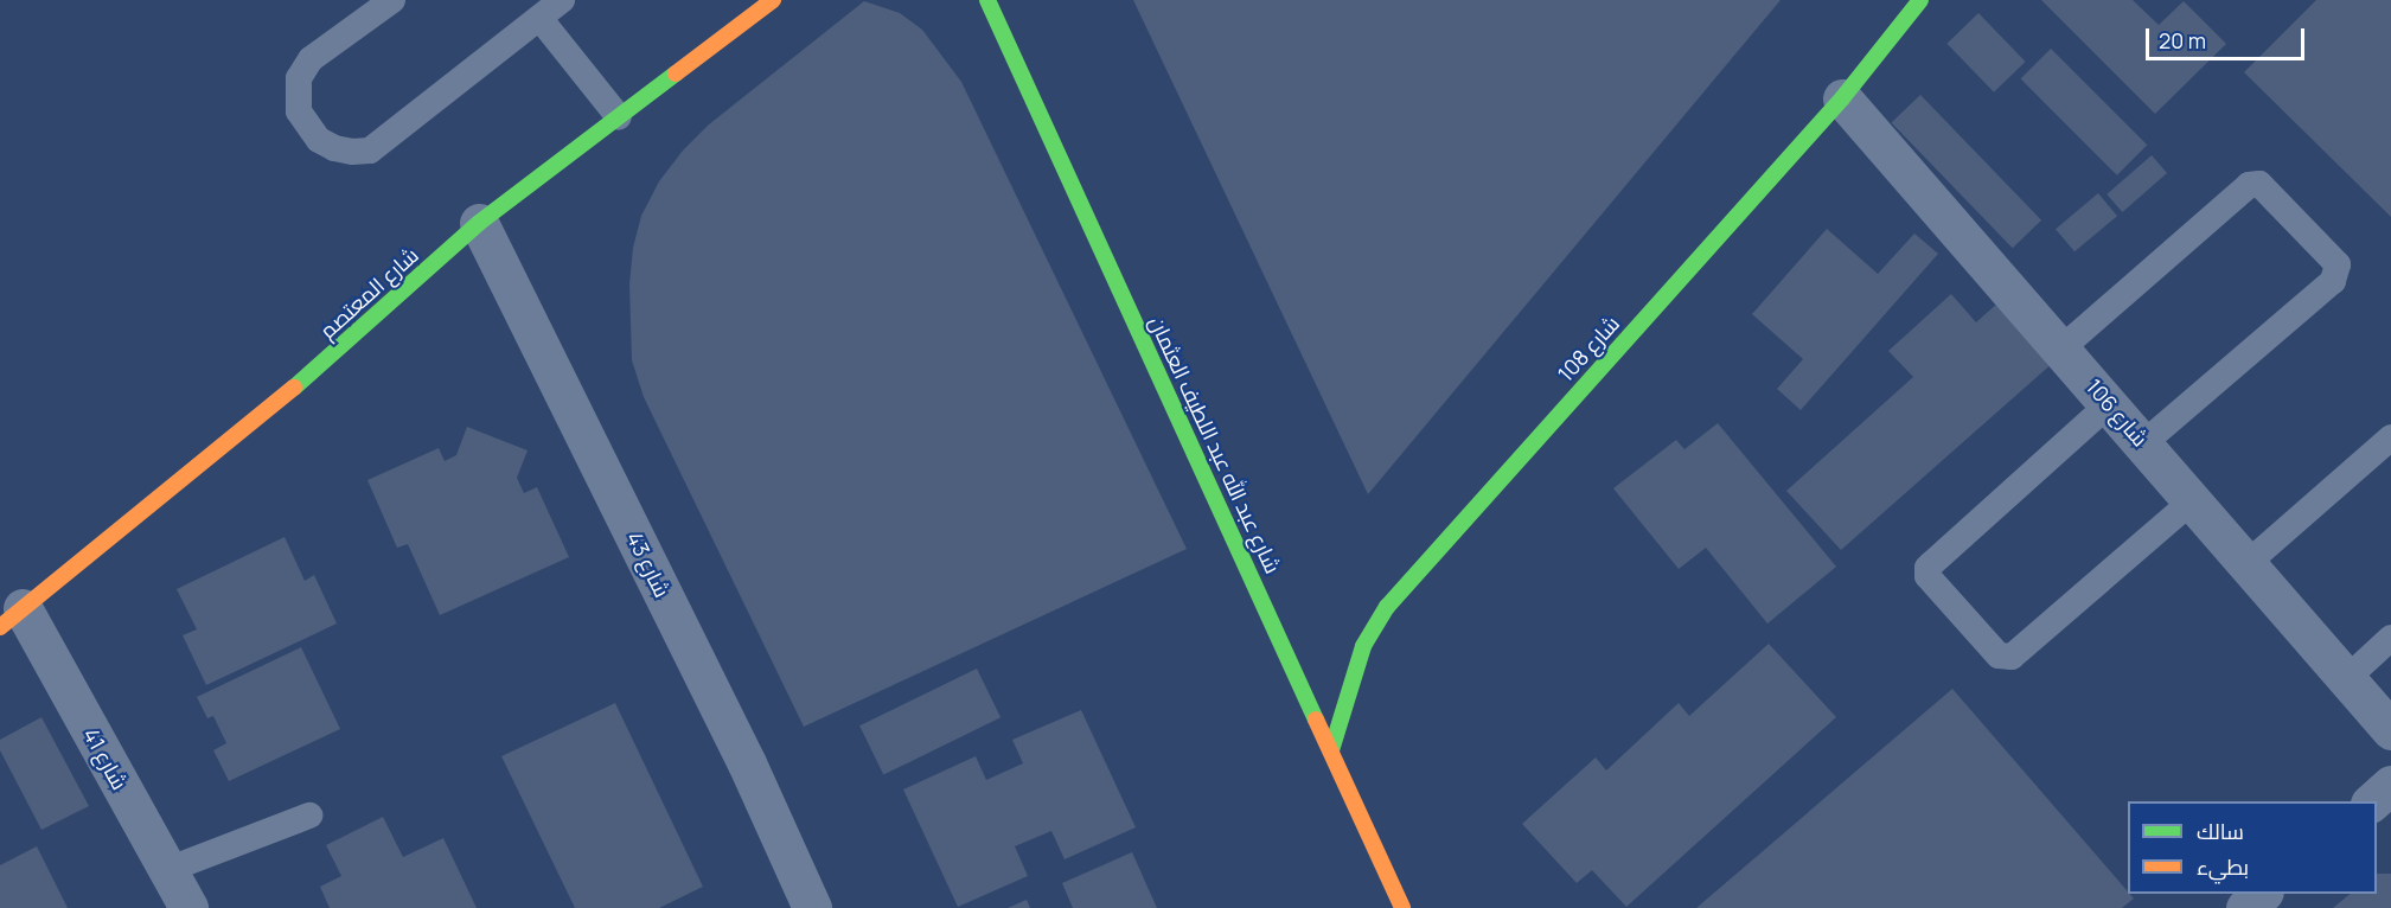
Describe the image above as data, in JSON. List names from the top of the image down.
{
  "streets": {
    "street": [
      "شارع المعتصم",
      "شارع 108",
      "شارع 106",
      "شارع عبد الله عبد اللطيف العثمان",
      "شارع 43",
      "شارع 41"
    ]
  },
  "crossings": [
    ["شارع المعتصم", "شارع 43"],
    ["شارع المعتصم", "شارع 41"],
    ["شارع 108", "شارع 106"],
    ["شارع 108", "شارع عبد الله عبد اللطيف العثمان"]
  ],
  "legend": ["سالك", "بطيء"],
  "scale_bar": "20 m"
}
